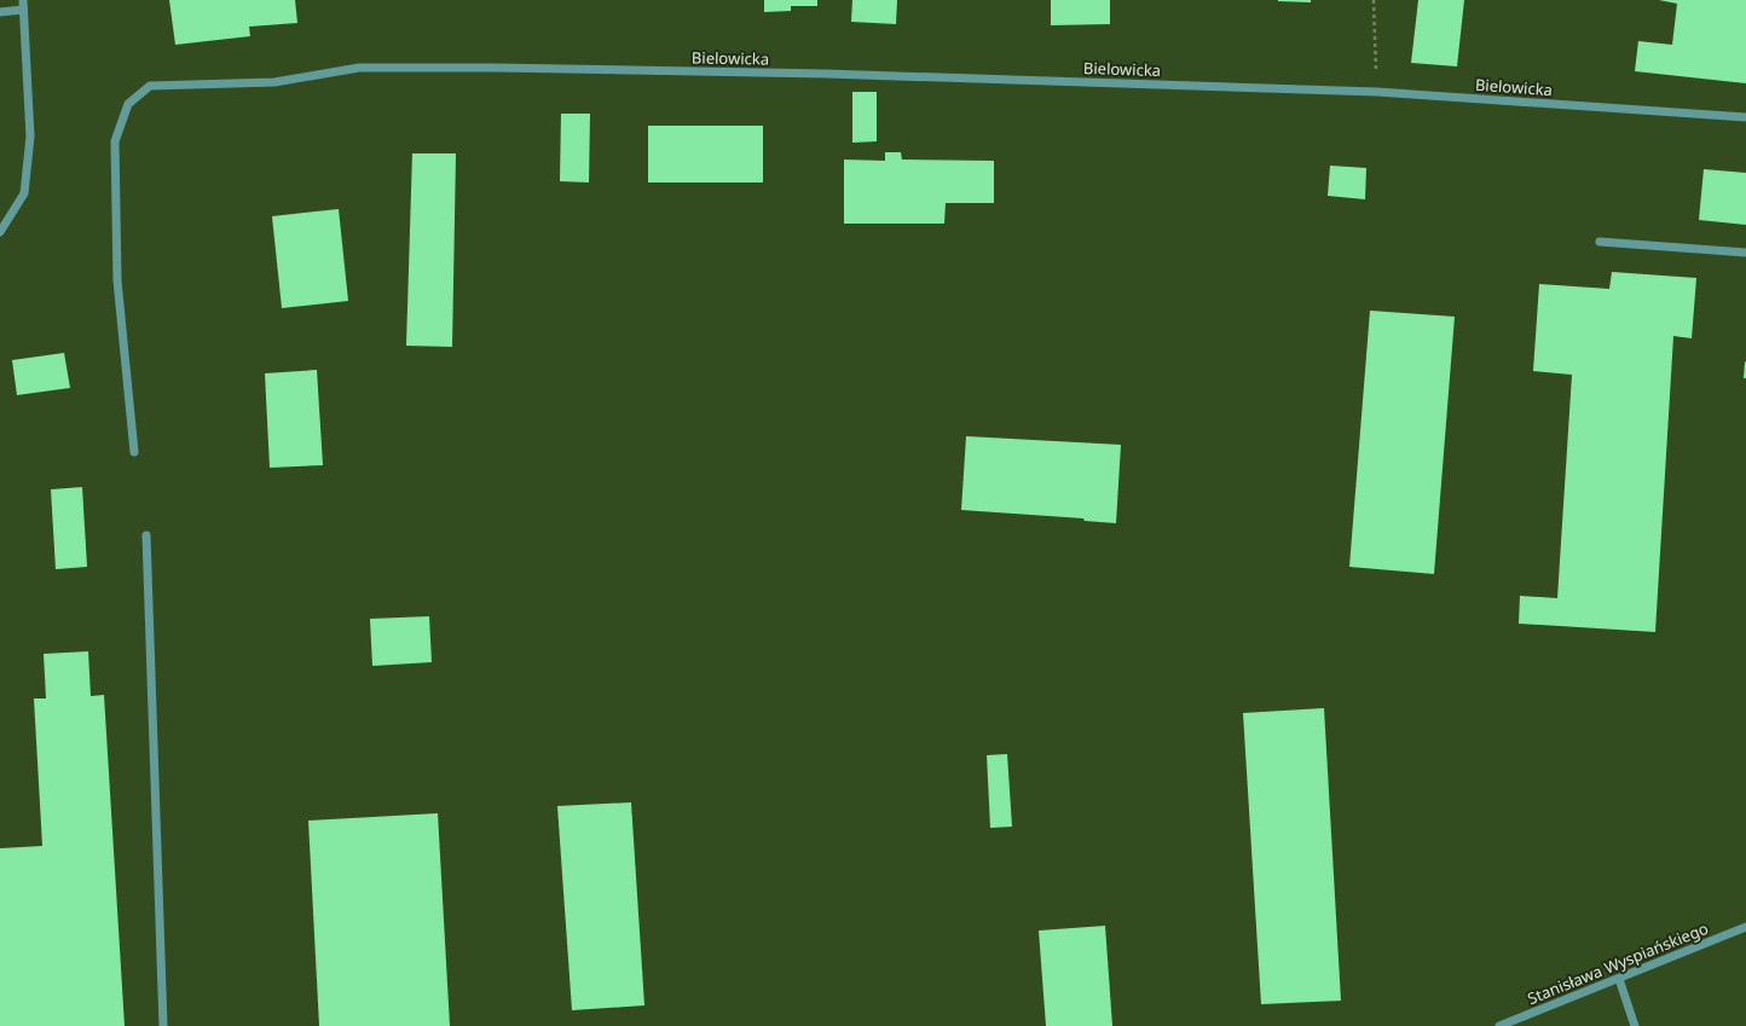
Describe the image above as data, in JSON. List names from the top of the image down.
{
  "streets": {
    "street": ["Bielowicka", "Stanisława Wyspiańskiego"]
  }
}
